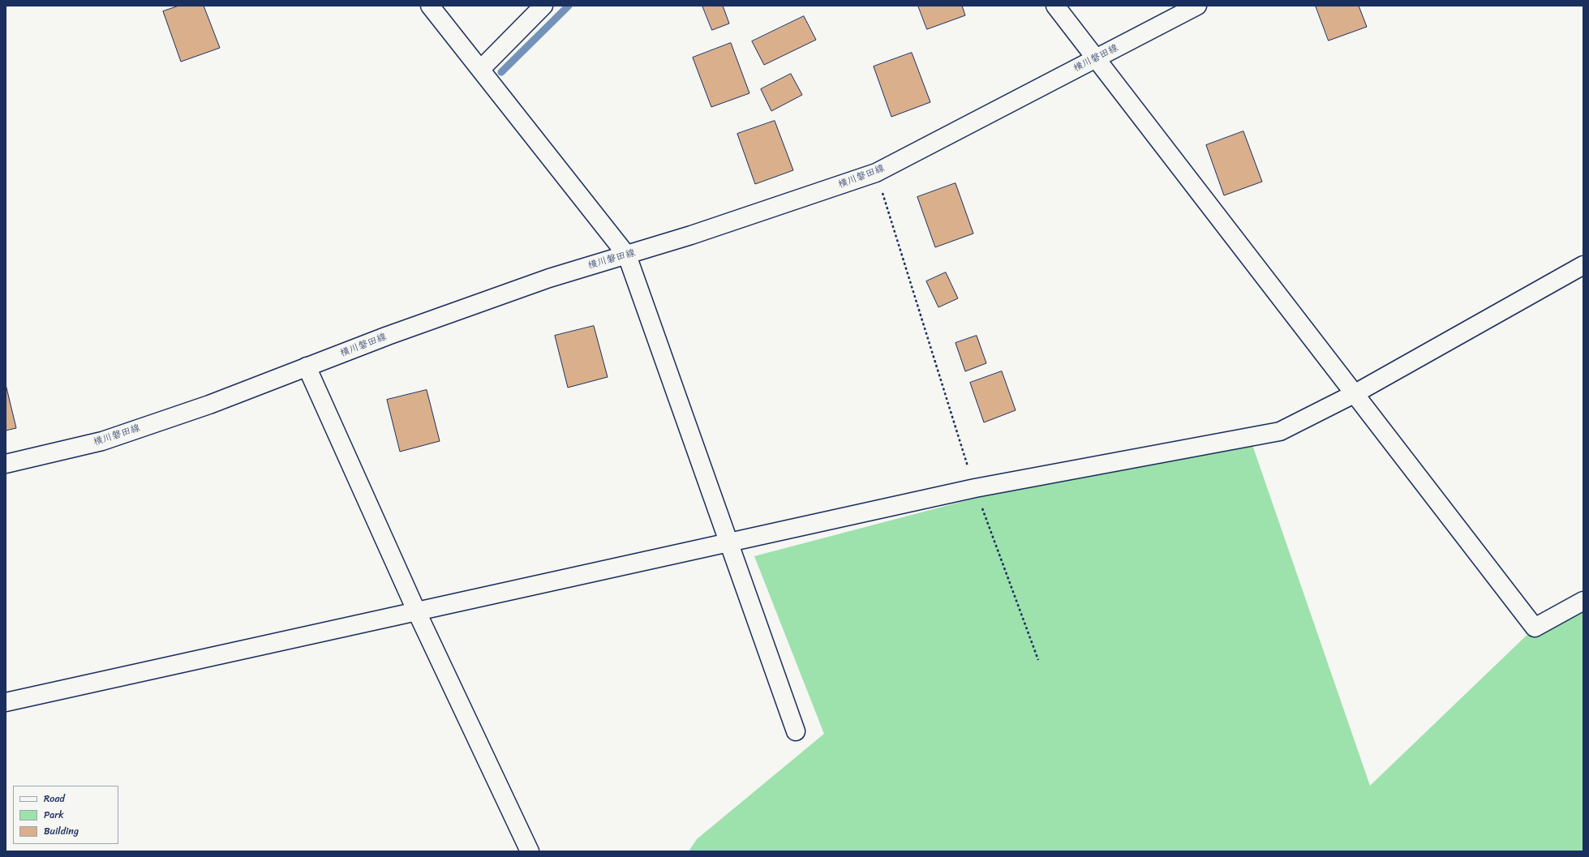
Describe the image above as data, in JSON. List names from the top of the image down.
{
  "streets": {
    "street": ["横川磐田線"]
  },
  "legend": ["Road", "Park", "Building"]
}
